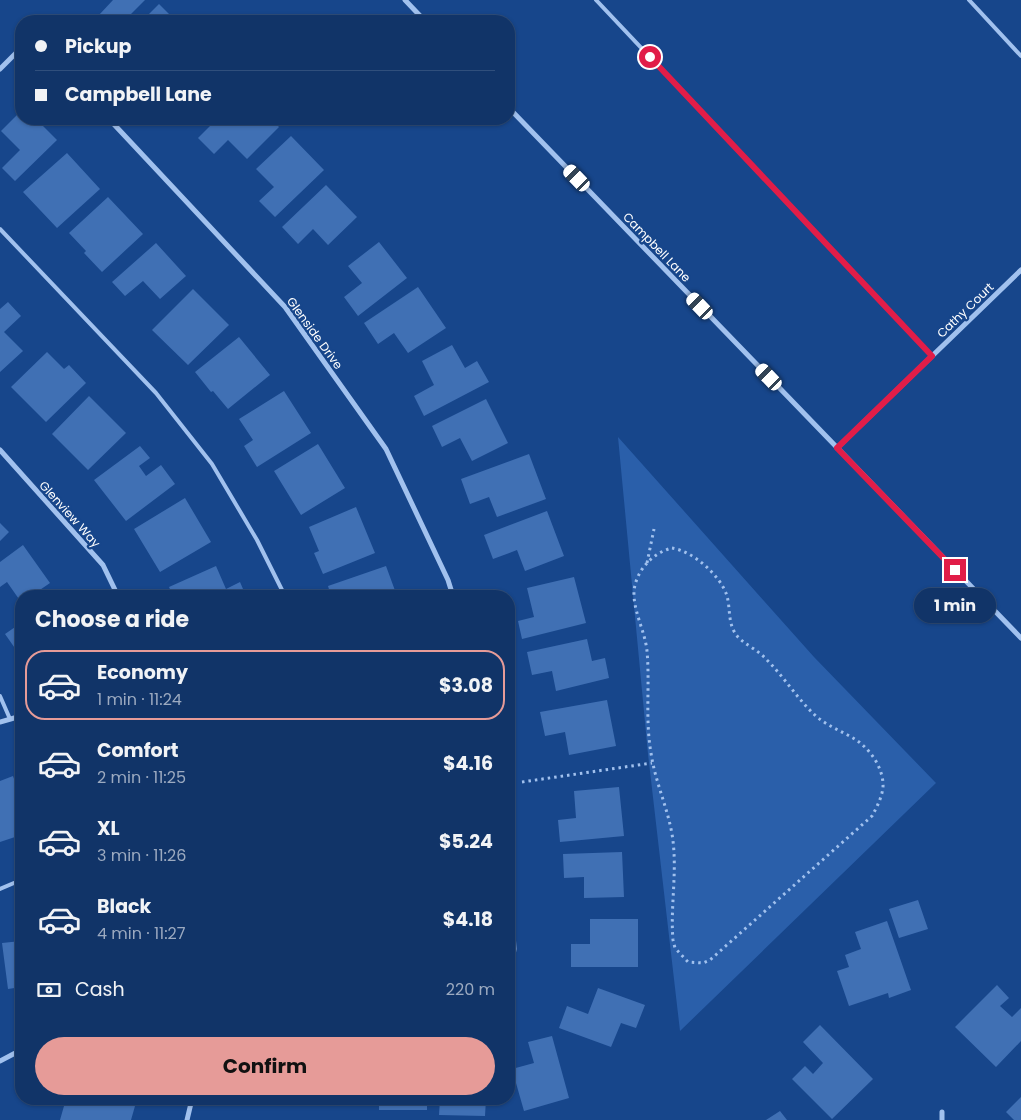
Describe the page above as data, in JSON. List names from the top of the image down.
{
  "streets": {
    "street": [
      "Campbell Lane",
      "Cathy Court",
      "Glenside Drive",
      "Glenview Way"
    ]
  },
  "crossings": [
    ["Campbell Lane", "Cathy Court"]
  ],
  "page": {
    "banner": ["Pickup", "Campbell Lane"],
    "bubble": "1 min",
    "heading": "Choose a ride",
    "list": [
      {
        "name": "Economy",
        "note": "1 min · 11:24",
        "value": "$3.08"
      },
      {
        "name": "Comfort",
        "note": "2 min · 11:25",
        "value": "$4.16"
      },
      {
        "name": "XL",
        "note": "3 min · 11:26",
        "value": "$5.24"
      },
      {
        "name": "Black",
        "note": "4 min · 11:27",
        "value": "$4.18"
      }
    ],
    "pay": ["Cash", "220 m"],
    "buttons": "Confirm"
  }
}
